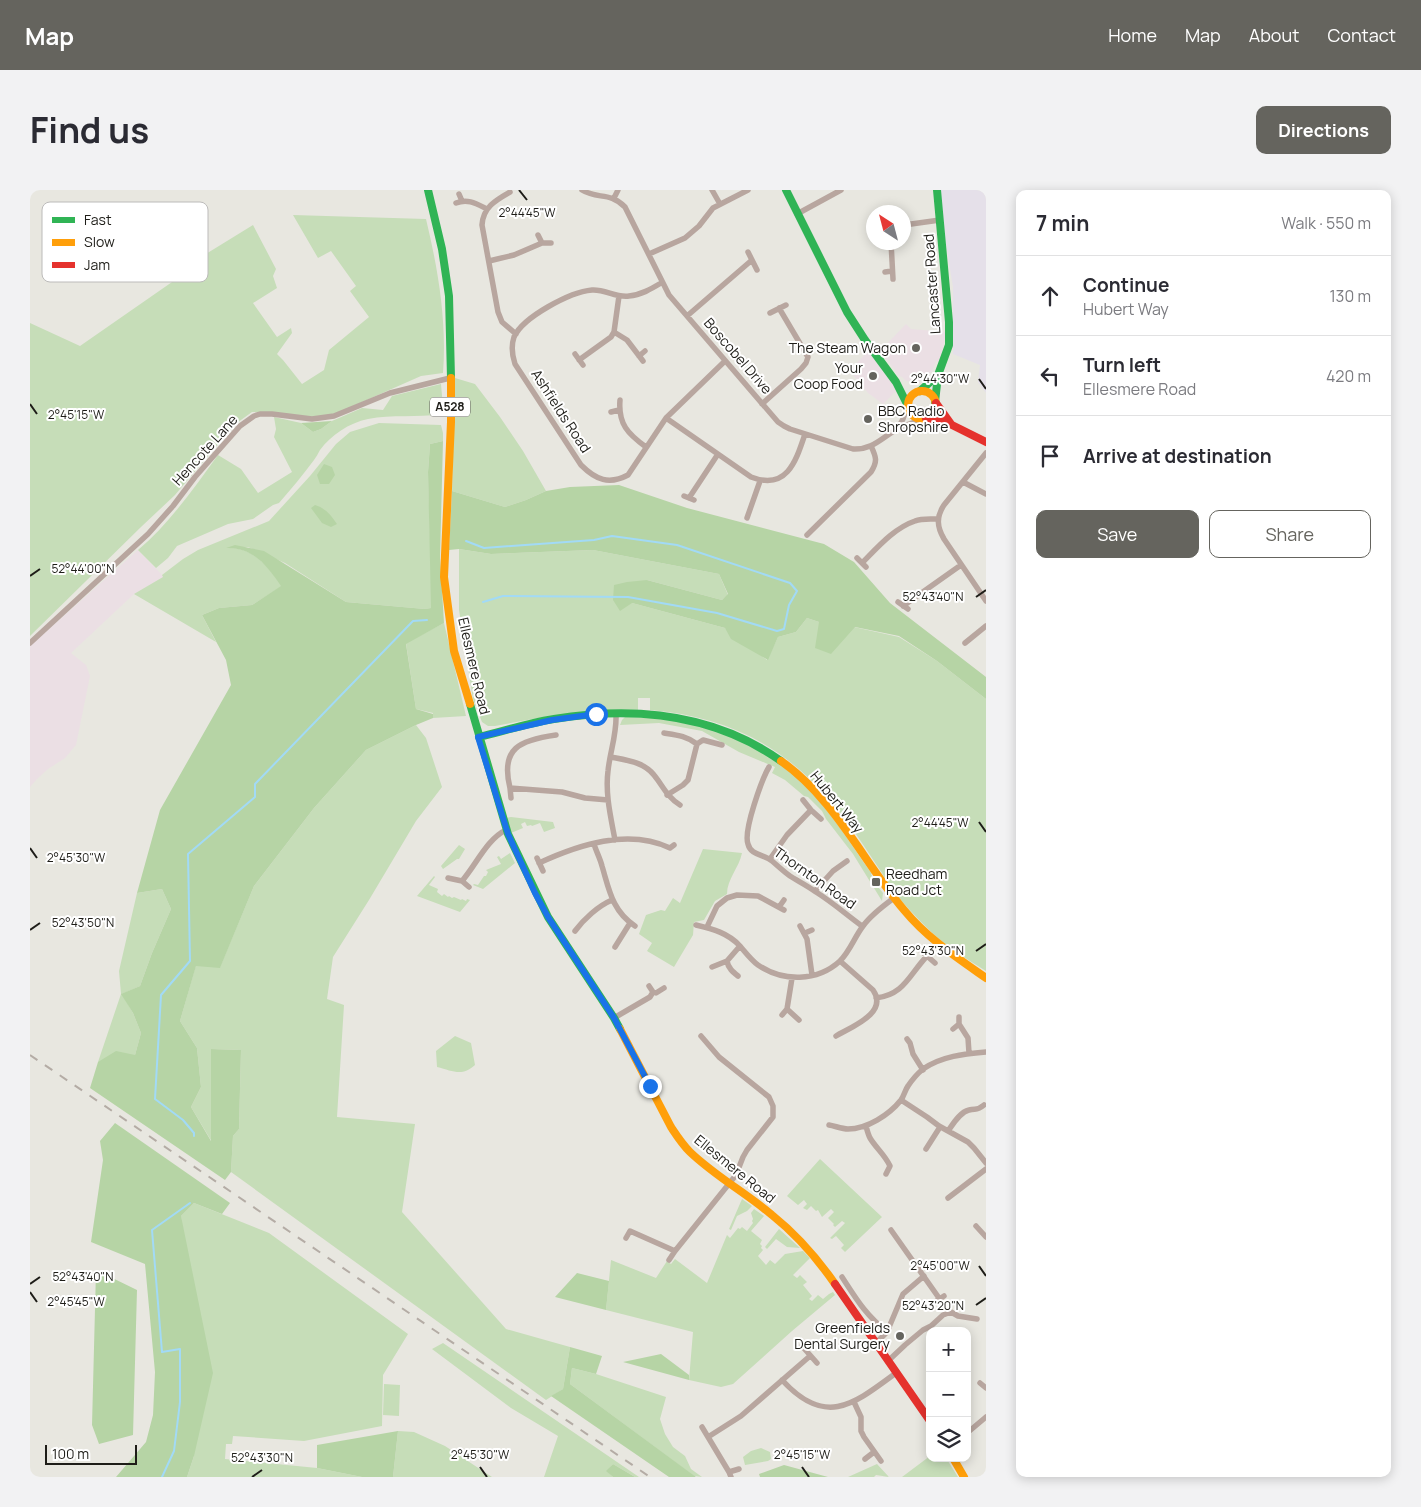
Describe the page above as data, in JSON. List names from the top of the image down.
{
  "streets": {
    "main road": [
      "Lancaster Road",
      "A528",
      "Ellesmere Road",
      "Hubert Way"
    ],
    "street": [
      "Boscobel Drive",
      "Ashfields Road",
      "Hencote Lane",
      "Thornton Road"
    ]
  },
  "crossings": [
    ["Boscobel Drive", "Ashfields Road"],
    ["Hencote Lane", "Ellesmere Road"],
    ["Ellesmere Road", "Hubert Way"]
  ],
  "places": {
    "other": [
      "The Steam Wagon",
      "Your Coop Food",
      "BBC Radio Shropshire",
      "Greenfields Dental Surgery"
    ],
    "transit": ["Reedham Road Jct"]
  },
  "legend": ["Fast", "Slow", "Jam"],
  "scale_bar": "100 m",
  "north": "top left",
  "page": {
    "header": "Map",
    "nav": [
      "Home",
      "Map",
      "About",
      "Contact"
    ],
    "title": "Find us",
    "buttons": [
      "Directions",
      ["Save", "Share"]
    ],
    "heading": ["7 min", "Walk · 550 m"],
    "list": [
      ["Continue", "Hubert Way", "130 m"],
      ["Turn left", "Ellesmere Road", "420 m"],
      "Arrive at destination"
    ],
    "map_buttons": ["+", "−"],
    "scale": "100 m"
  },
  "coordinates": [
    "2°44'45\"W",
    "2°44'30\"W",
    "2°45'15\"W",
    "52°44'00\"N",
    "52°43'40\"N",
    "2°45'30\"W",
    "52°43'50\"N",
    "52°43'30\"N",
    "2°45'00\"W",
    "2°45'45\"W",
    "52°43'20\"N"
  ]
}
